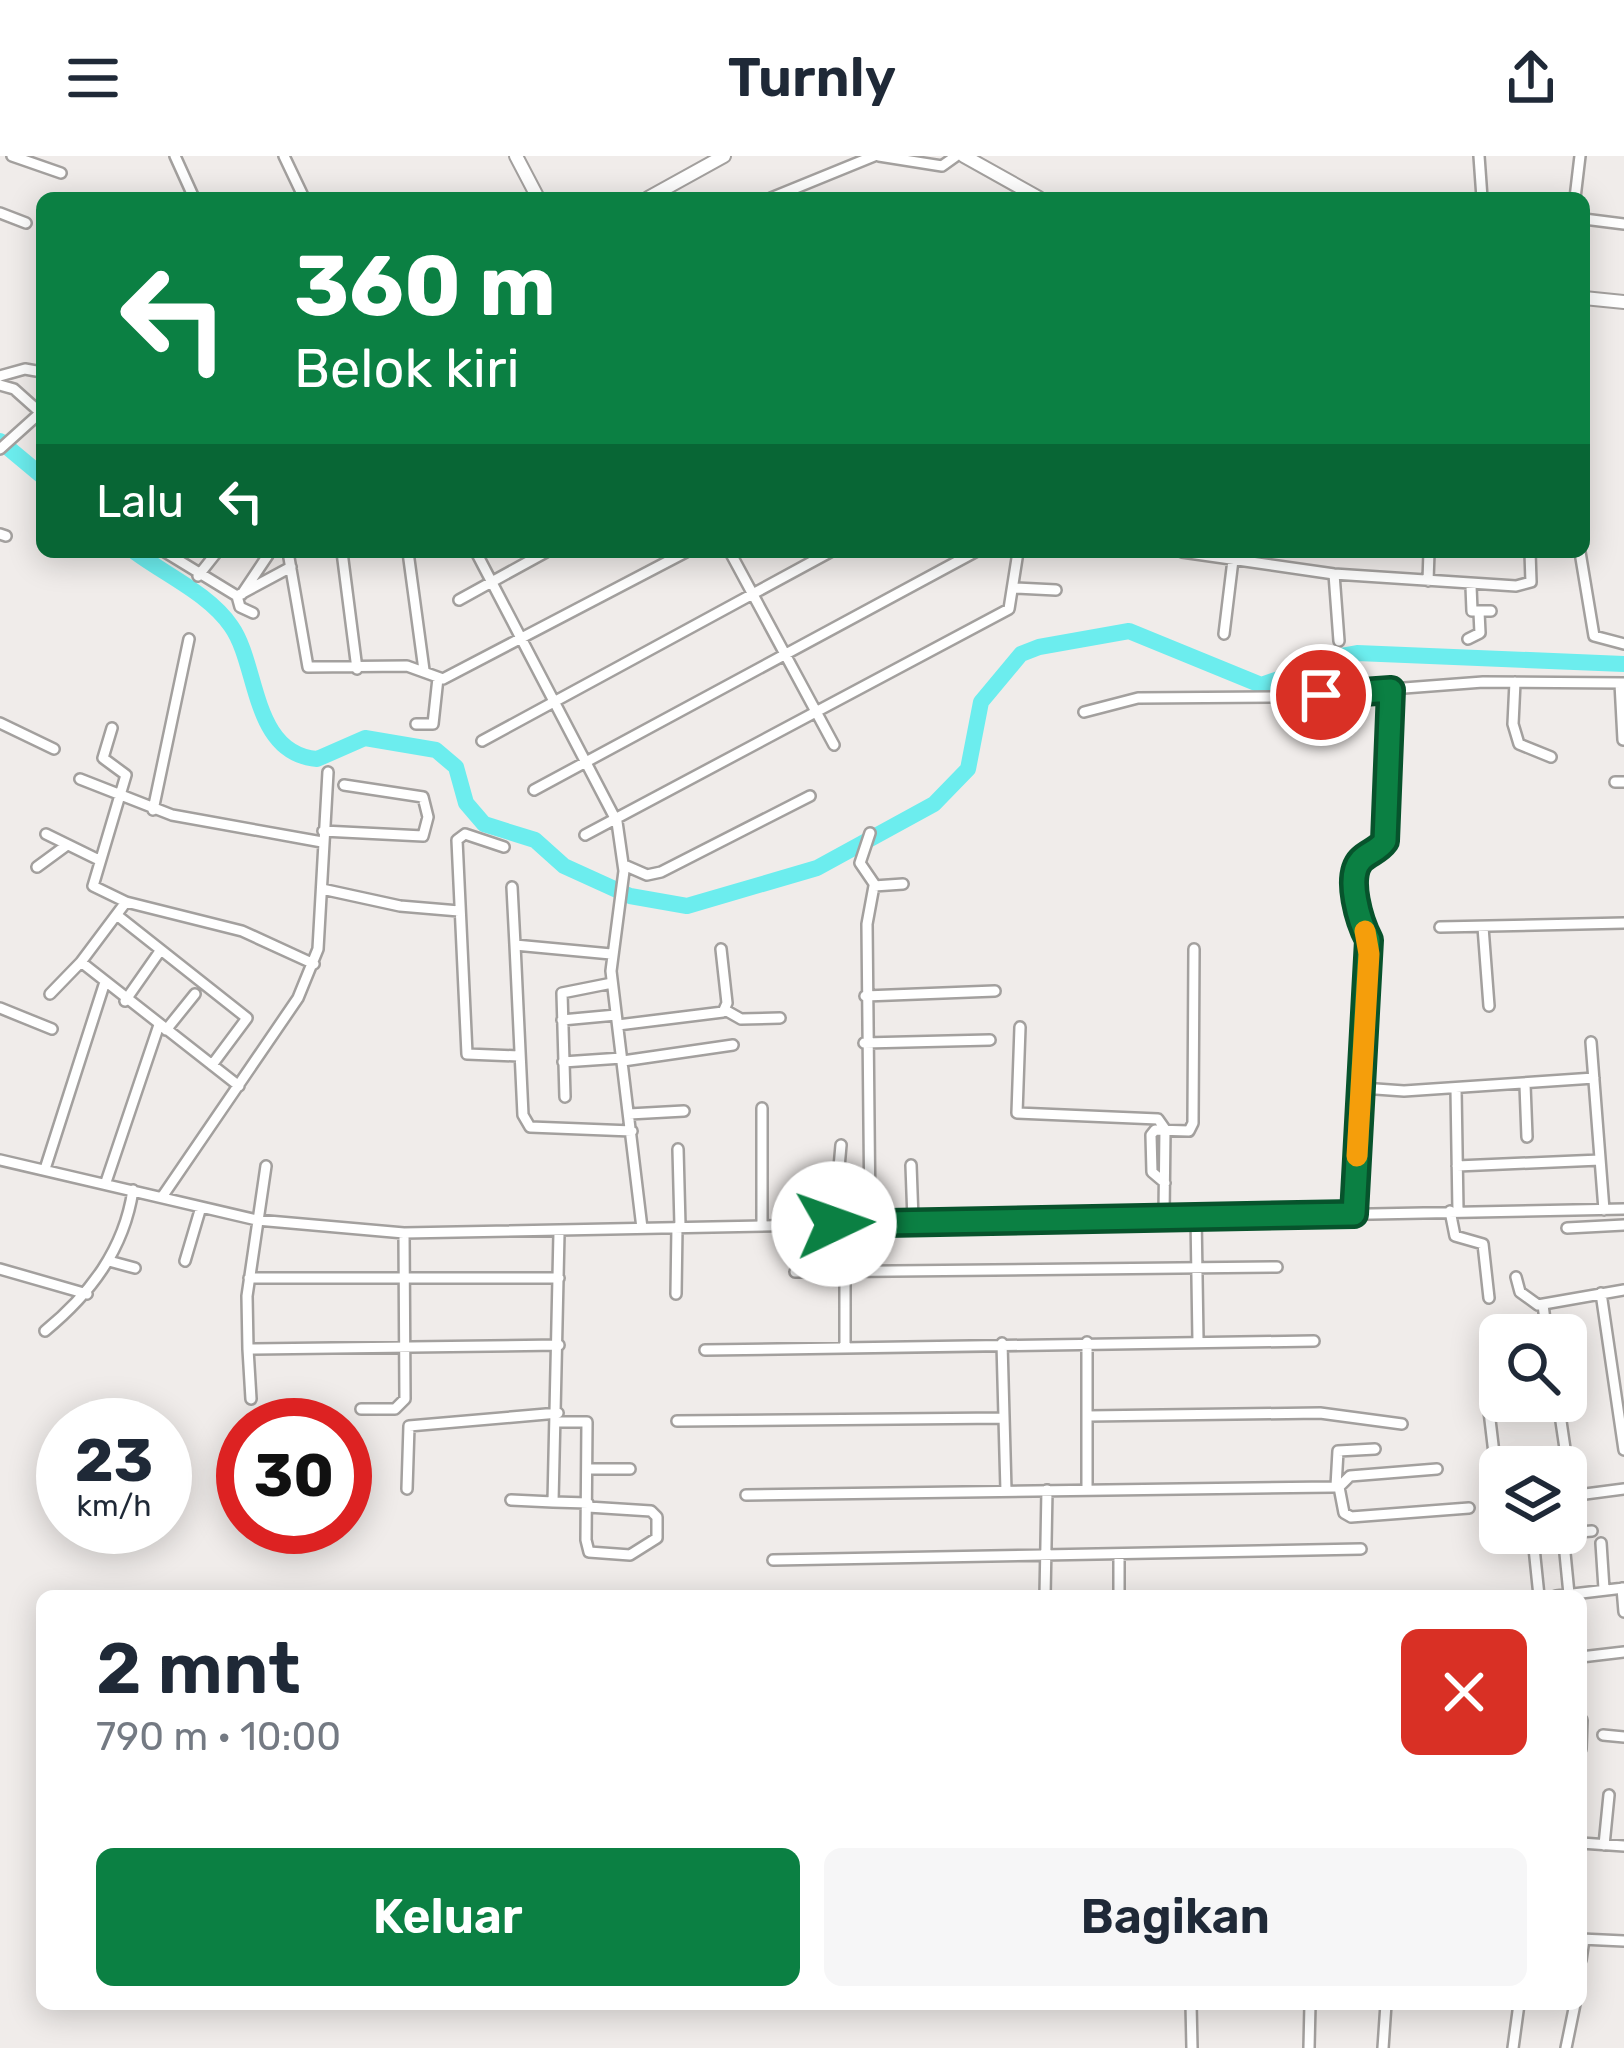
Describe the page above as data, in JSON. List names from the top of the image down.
{
  "page": {
    "header": "Turnly",
    "turn": ["360 m", "Belok kiri"],
    "then": "Lalu",
    "speed": "23 km/h",
    "limit": "30",
    "heading": ["2 mnt", "790 m · 10:00"],
    "buttons": ["Keluar", "Bagikan"]
  }
}
